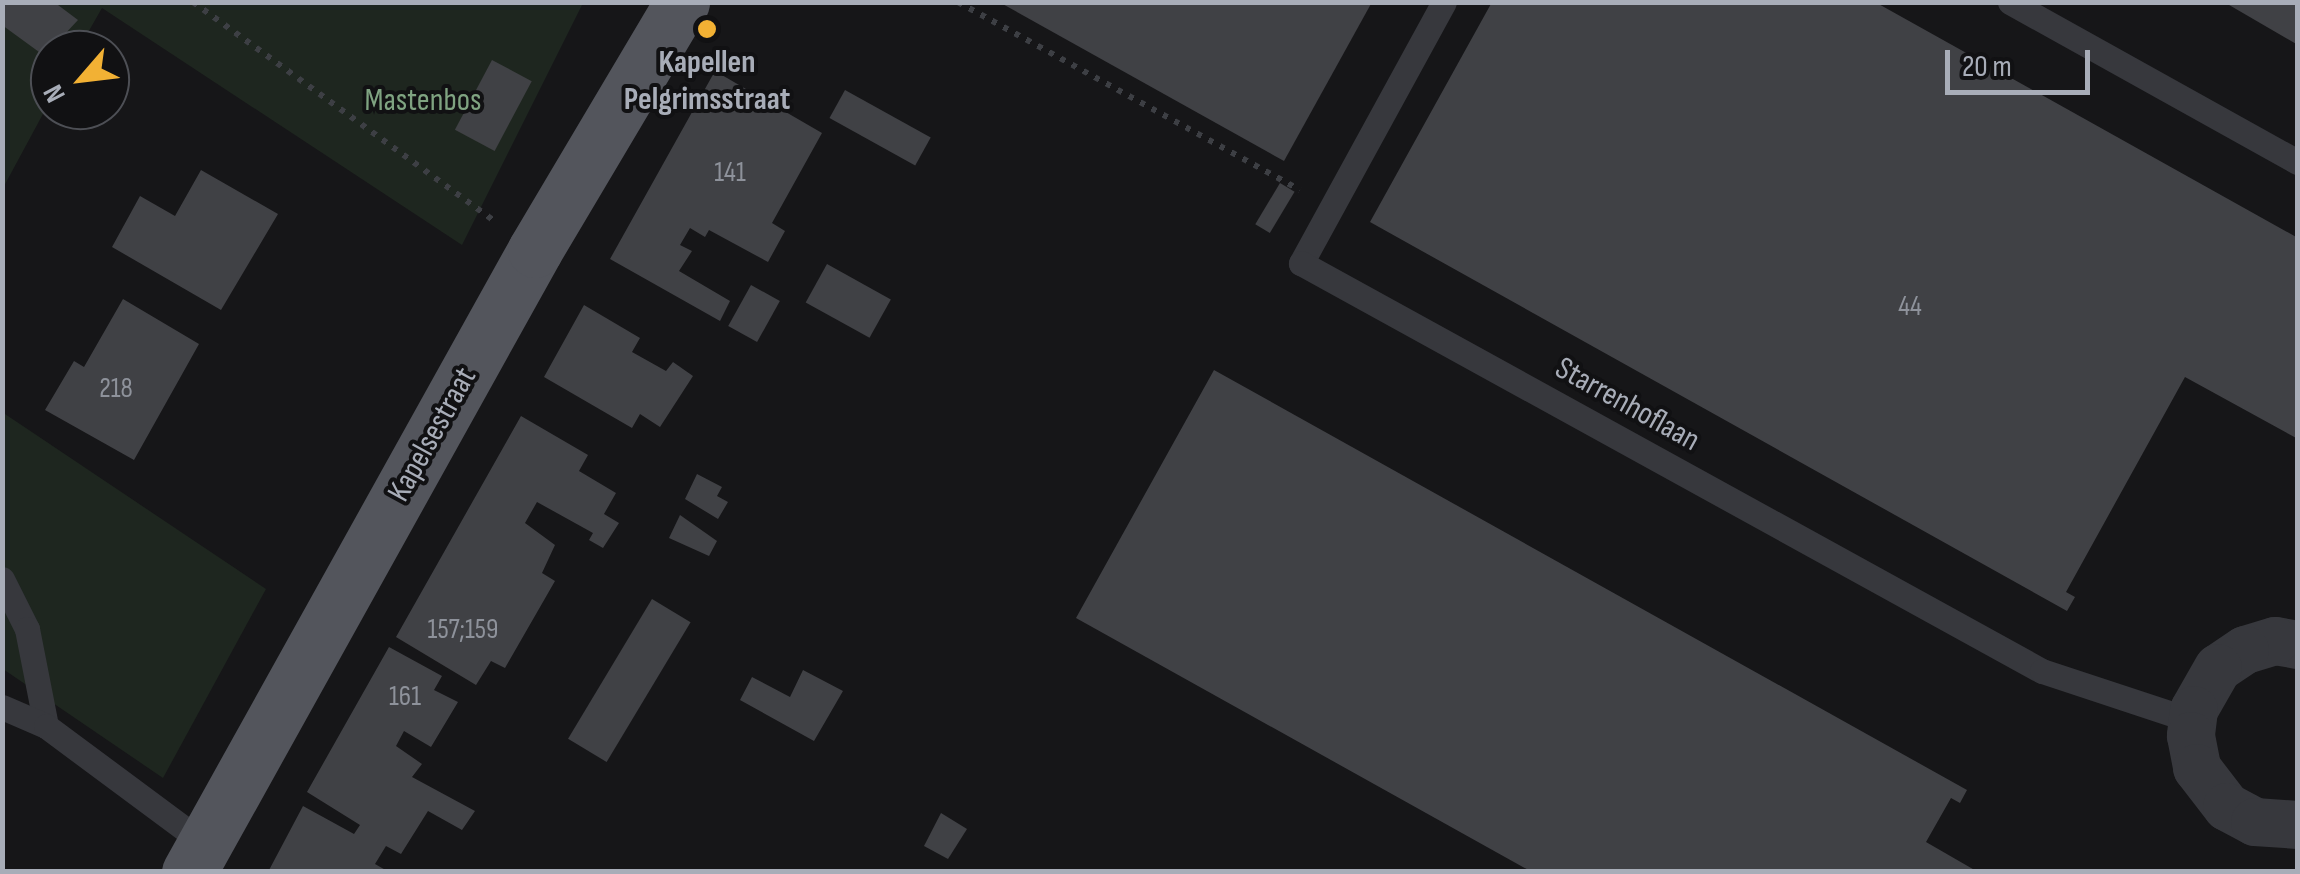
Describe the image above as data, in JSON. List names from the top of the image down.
{
  "streets": {
    "main road": ["Kapelsestraat"],
    "lane": ["Starrenhoflaan"]
  },
  "parks": ["Mastenbos"],
  "places": ["Kapellen Pelgrimsstraat"],
  "house_numbers": [
    "141",
    "44",
    "218",
    "157;159",
    "161"
  ],
  "scale_bar": "20 m",
  "north": "bottom left"
}
